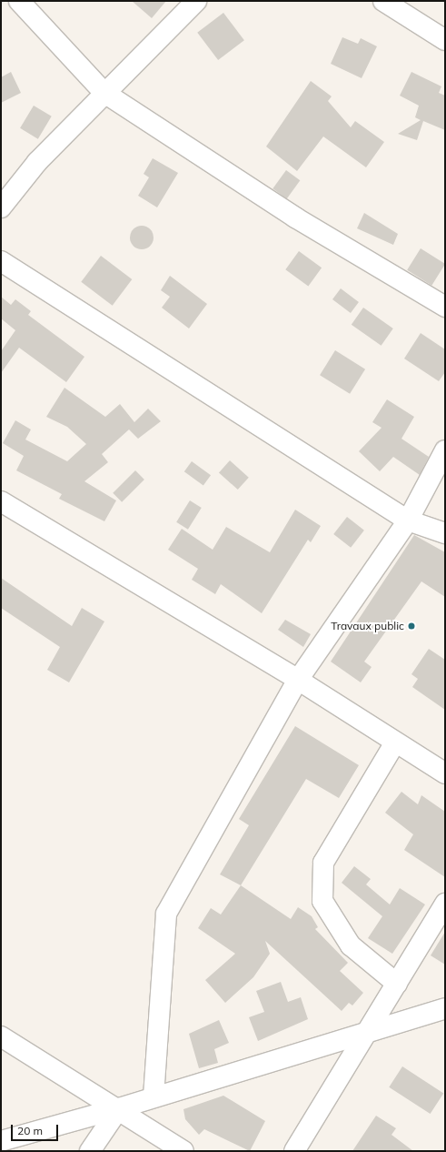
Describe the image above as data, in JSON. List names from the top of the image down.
{
  "places": ["Travaux public"],
  "scale_bar": "20 m"
}
